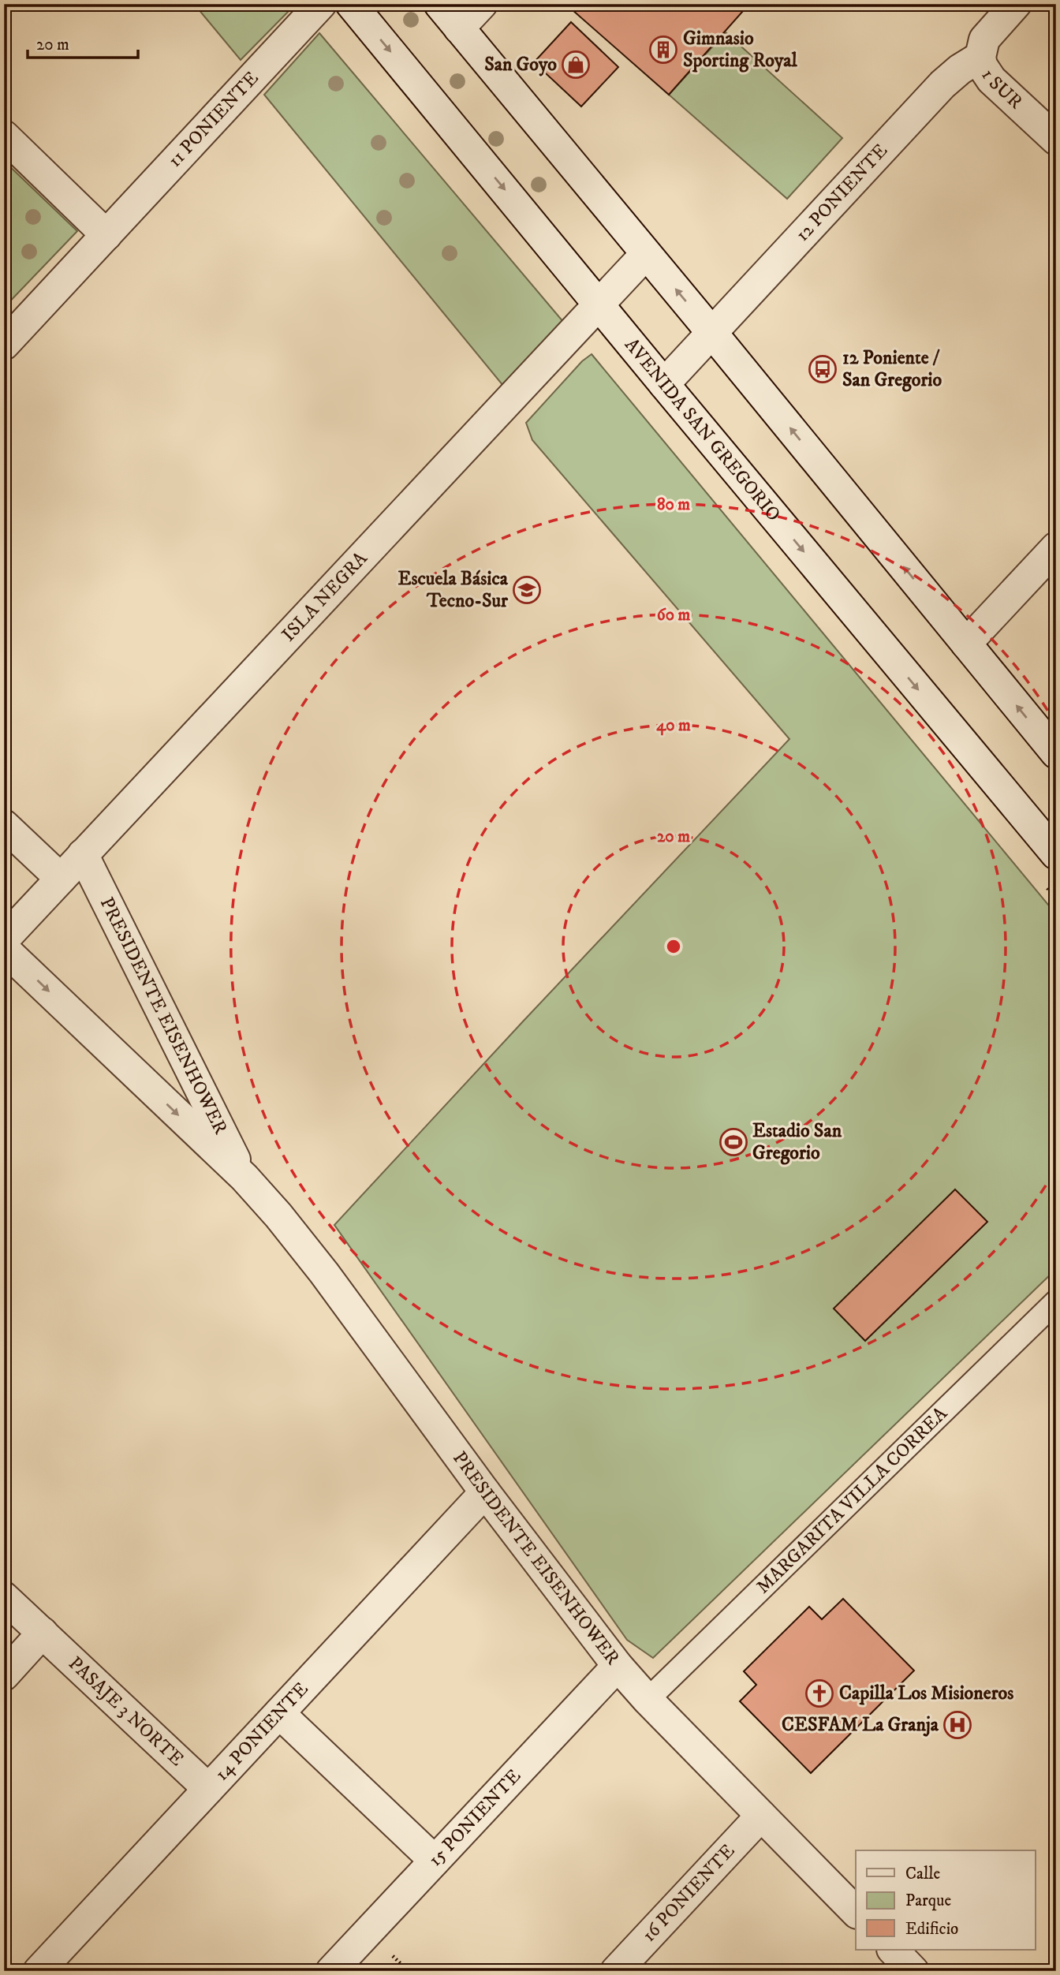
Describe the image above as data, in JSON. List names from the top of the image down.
{
  "streets": {
    "street": [
      "1 SUR",
      "11 PONIENTE",
      "12 PONIENTE",
      "AVENIDA SAN GREGORIO",
      "ISLA NEGRA",
      "PRESIDENTE EISENHOWER",
      "PASAJE 3 NORTE",
      "14 PONIENTE",
      "15 PONIENTE",
      "16 PONIENTE"
    ],
    "lane": ["MARGARITA VILLA CORREA"]
  },
  "crossings": [
    ["1 SUR", "12 PONIENTE"],
    ["12 PONIENTE", "AVENIDA SAN GREGORIO"],
    ["AVENIDA SAN GREGORIO", "ISLA NEGRA"],
    ["ISLA NEGRA", "PRESIDENTE EISENHOWER"],
    ["PRESIDENTE EISENHOWER", "MARGARITA VILLA CORREA"],
    ["PRESIDENTE EISENHOWER", "14 PONIENTE"],
    ["PRESIDENTE EISENHOWER", "15 PONIENTE"],
    ["PRESIDENTE EISENHOWER", "16 PONIENTE"],
    ["PASAJE 3 NORTE", "14 PONIENTE"]
  ],
  "places": {
    "building": ["Gimnasio Sporting Royal"],
    "shop": ["San Goyo"],
    "bus stop": ["12 Poniente / San Gregorio"],
    "school or university": ["Escuela Básica Tecno-Sur"],
    "sports": ["Estadio San Gregorio"],
    "church": ["Capilla Los Misioneros"],
    "hospital": ["CESFAM La Granja"]
  },
  "legend": ["Calle", "Parque", "Edificio"],
  "scale_bar": "20 m",
  "rings": [
    "80 m",
    "60 m",
    "40 m",
    "20 m"
  ]
}
